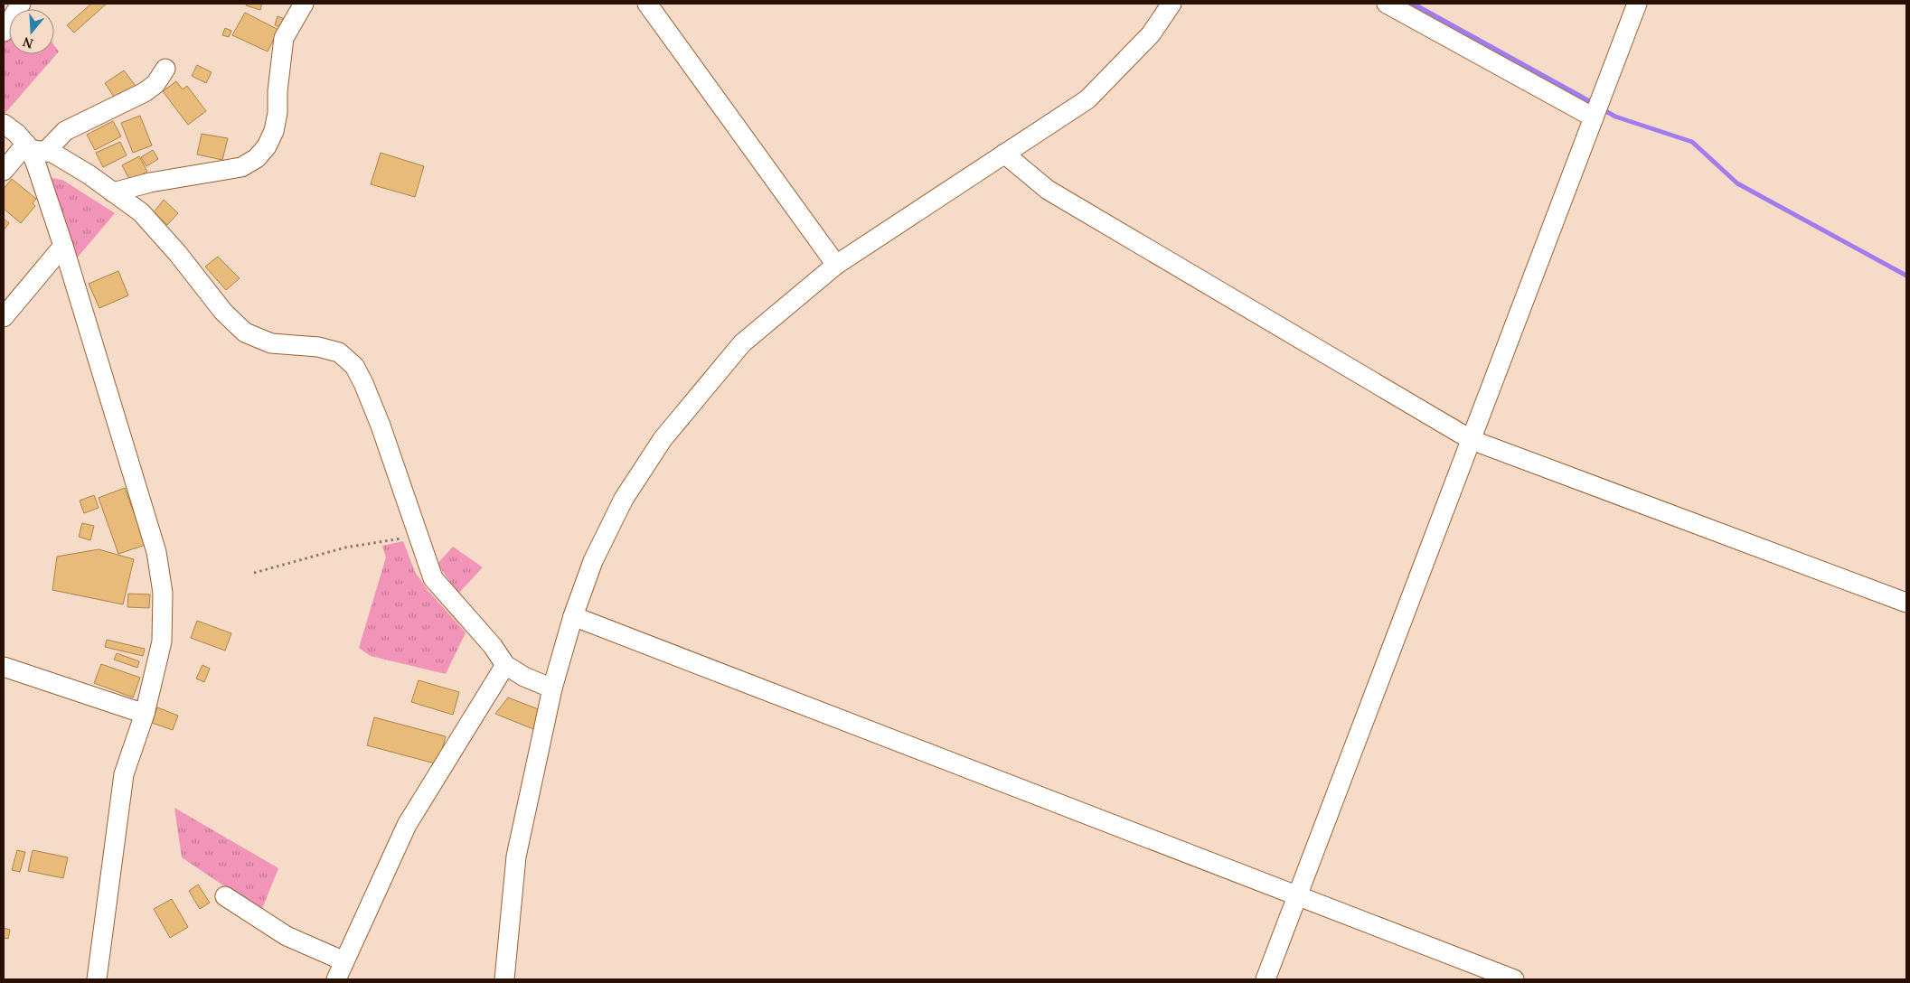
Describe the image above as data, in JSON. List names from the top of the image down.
{
  "north": "bottom"
}
